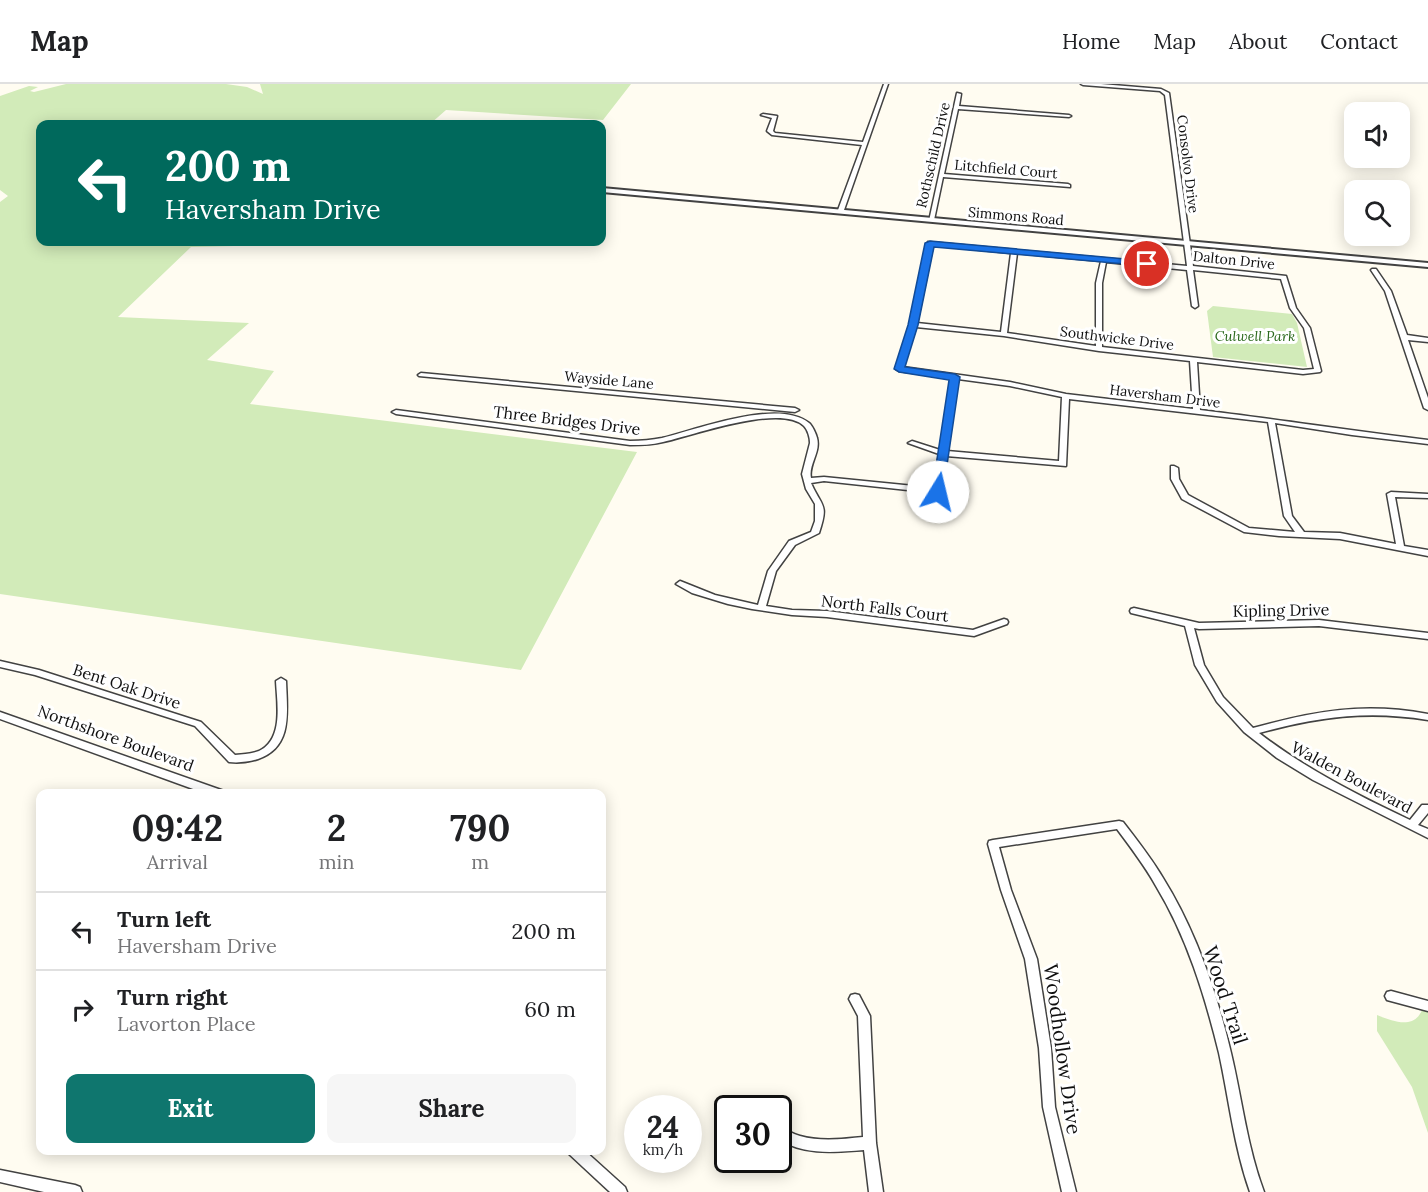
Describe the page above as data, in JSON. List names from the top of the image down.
{
  "streets": {
    "street": [
      "Rothschild Drive",
      "Consolvo Drive",
      "Litchfield Court",
      "Simmons Road",
      "Dalton Drive",
      "Southwicke Drive",
      "Wayside Lane",
      "Haversham Drive",
      "Three Bridges Drive",
      "North Falls Court",
      "Kipling Drive",
      "Bent Oak Drive",
      "Northshore Boulevard",
      "Walden Boulevard",
      "Wood Trail",
      "Woodhollow Drive"
    ]
  },
  "crossings": [
    ["Rothschild Drive", "Litchfield Court"],
    ["Rothschild Drive", "Simmons Road"],
    ["Consolvo Drive", "Simmons Road"],
    ["Consolvo Drive", "Dalton Drive"],
    ["Dalton Drive", "Southwicke Drive"],
    ["Dalton Drive", "Haversham Drive"],
    ["Southwicke Drive", "Haversham Drive"],
    ["Kipling Drive", "Walden Boulevard"],
    ["Wood Trail", "Woodhollow Drive"]
  ],
  "parks": ["Culwell Park"],
  "page": {
    "header": "Map",
    "nav": [
      "Home",
      "Map",
      "About",
      "Contact"
    ],
    "turn": ["200 m", "Haversham Drive"],
    "eta": [
      "09:42",
      "Arrival",
      "2",
      "min",
      "790",
      "m"
    ],
    "list": [
      {
        "name": "Turn left",
        "note": "Haversham Drive",
        "value": "200 m"
      },
      {
        "name": "Turn right",
        "note": "Lavorton Place",
        "value": "60 m"
      }
    ],
    "buttons": ["Exit", "Share"],
    "speed": "24 km/h",
    "limit": "30"
  }
}
